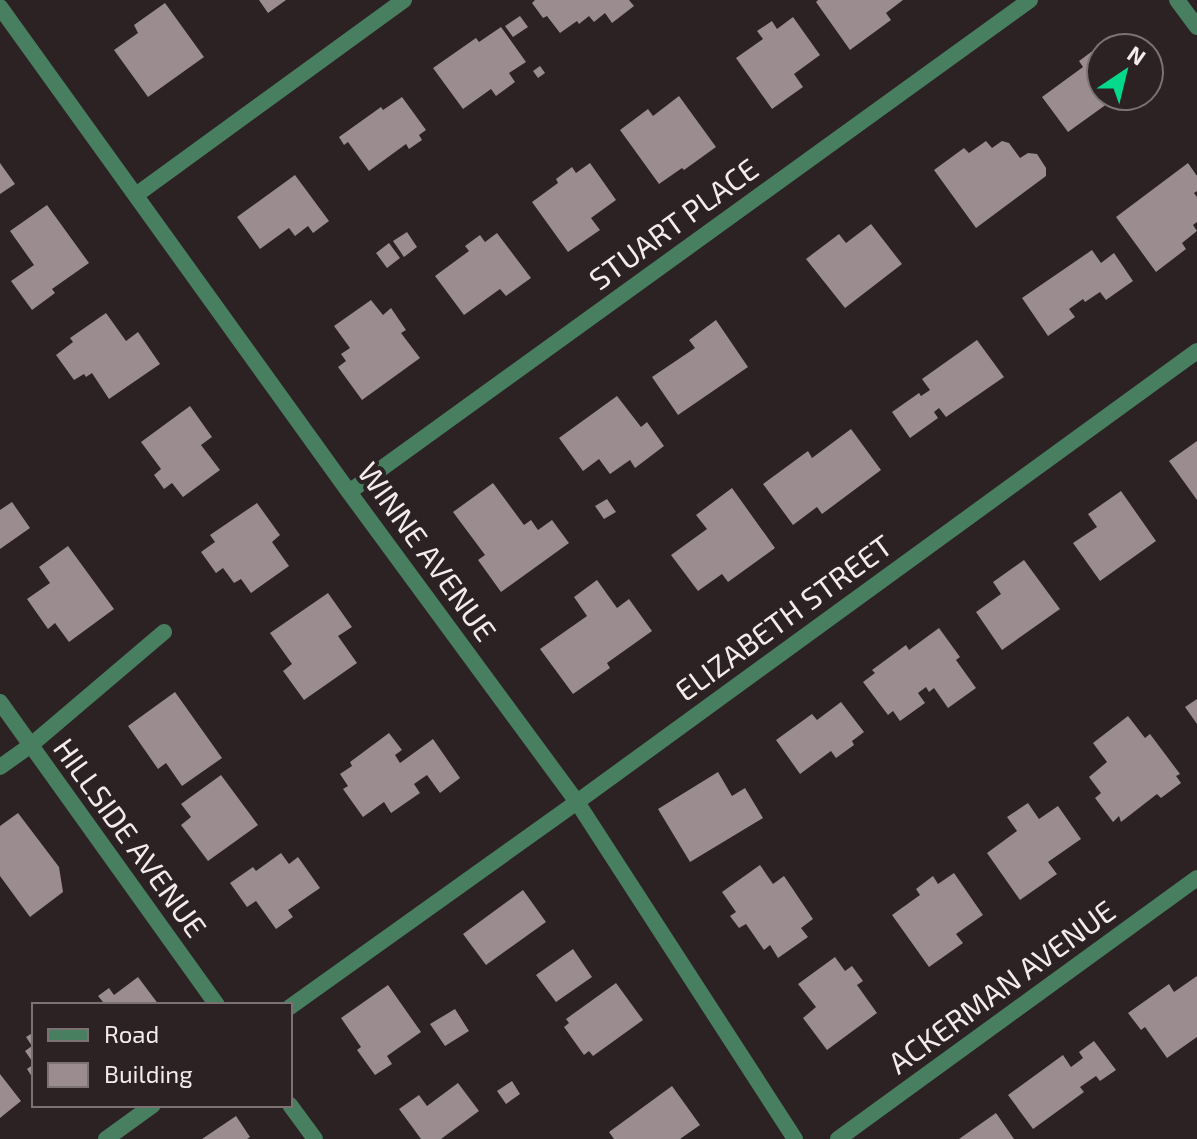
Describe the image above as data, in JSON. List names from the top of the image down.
{
  "streets": {
    "street": [
      "STUART PLACE",
      "WINNE AVENUE",
      "ELIZABETH STREET",
      "HILLSIDE AVENUE",
      "ACKERMAN AVENUE"
    ]
  },
  "crossings": [
    ["STUART PLACE", "WINNE AVENUE"],
    ["WINNE AVENUE", "ELIZABETH STREET"]
  ],
  "legend": ["Road", "Building"],
  "north": "top right"
}
